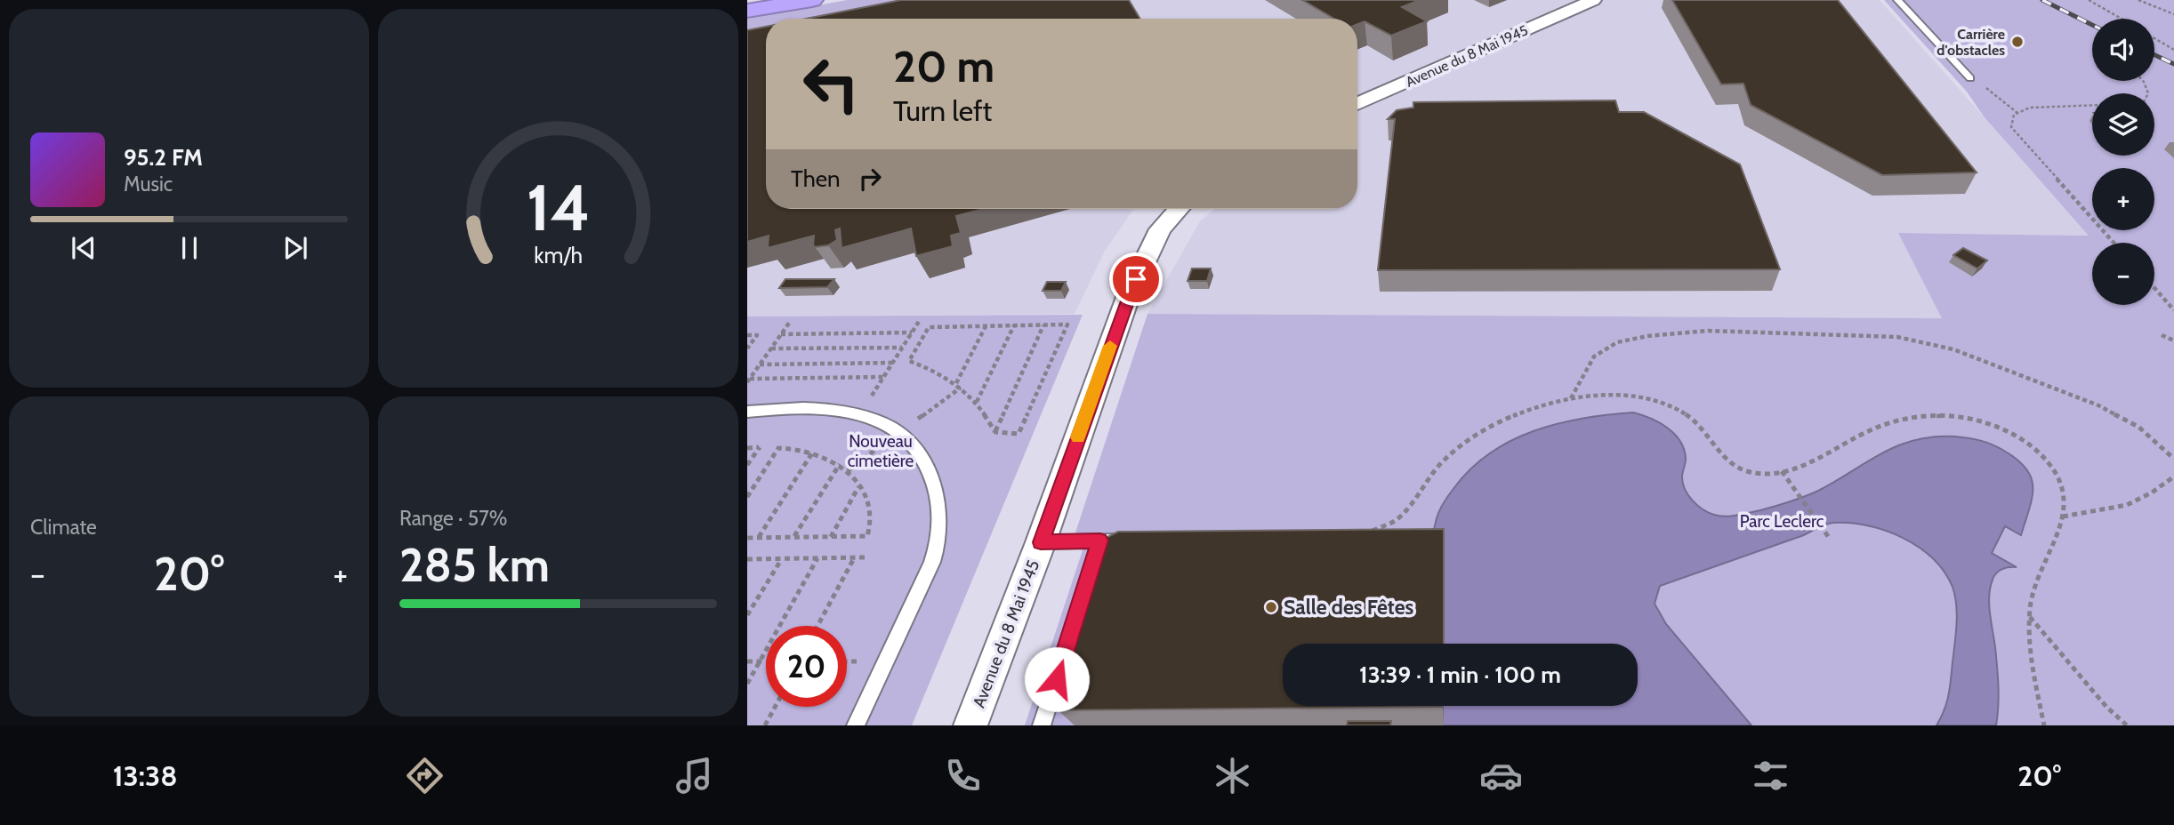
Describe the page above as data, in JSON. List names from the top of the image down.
{
  "streets": {
    "street": ["Avenue du 8 Mai 1945"]
  },
  "parks": ["Nouveau cimetière", "Parc Leclerc"],
  "places": ["Carrière d'obstacles", "Salle des Fêtes"],
  "page": {
    "map_buttons": ["+", "−"],
    "turn": ["20 m", "Turn left"],
    "song": ["95.2 FM", "Music"],
    "then": "Then",
    "tile": [
      "Climate",
      ["Range · 57%", "285 km"]
    ],
    "heat": ["−", "20°", "+"],
    "limit": "20",
    "trip": "13:39 · 1 min · 100 m",
    "tabs": ["13:38", "20°"],
    "gauge": ["14", "km/h"]
  }
}
